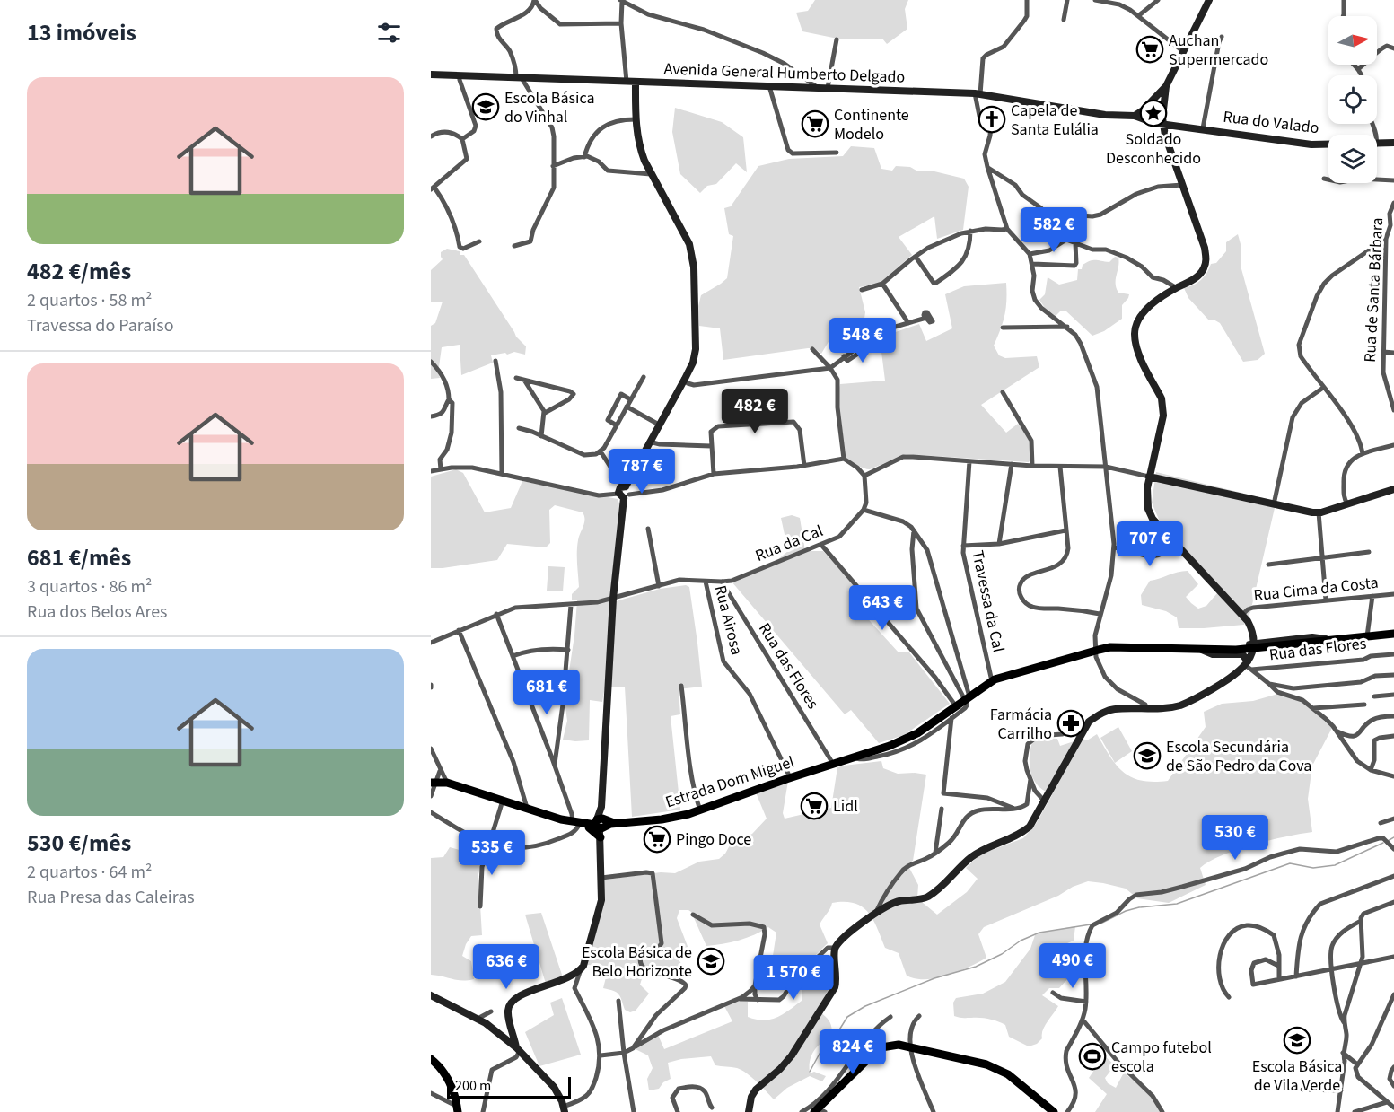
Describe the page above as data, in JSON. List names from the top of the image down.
{
  "streets": {
    "main road": ["Estrada Dom Miguel"],
    "street": [
      "Avenida General Humberto Delgado",
      "Rua do Valado",
      "Rua de Santa Bárbara",
      "Rua da Cal",
      "Rua Cima da Costa",
      "Travessa da Cal",
      "Rua Airosa",
      "Rua das Flores"
    ]
  },
  "crossings": [
    ["Avenida General Humberto Delgado", "Rua do Valado"],
    ["Rua da Cal", "Rua Airosa"],
    ["Rua da Cal", "Rua das Flores"],
    ["Travessa da Cal", "Estrada Dom Miguel"],
    ["Rua Airosa", "Estrada Dom Miguel"],
    ["Rua das Flores", "Estrada Dom Miguel"]
  ],
  "places": {
    "supermarket": [
      "Auchan Supermercado",
      "Continente Modelo",
      "Lidl",
      "Pingo Doce"
    ],
    "school or university": [
      "Escola Básica do Vinhal",
      "Escola Secundária de São Pedro da Cova",
      "Escola Básica de Belo Horizonte",
      "Escola Básica de Vila Verde"
    ],
    "place": ["Soldado Desconhecido"],
    "church": ["Capela de Santa Eulália"],
    "pharmacy": ["Farmácia Carrilho"],
    "sports": ["Campo futebol escola"]
  },
  "scale_bar": "200 m",
  "north": "right",
  "page": {
    "heading": "13 imóveis",
    "list": [
      {
        "name": "482 €/mês",
        "note": "2 quartos · 58 m² · Travessa do Paraíso"
      },
      {
        "name": "681 €/mês",
        "note": "3 quartos · 86 m² · Rua dos Belos Ares"
      },
      {
        "name": "530 €/mês",
        "note": "2 quartos · 64 m² · Rua Presa das Caleiras"
      }
    ],
    "price": [
      "582 €",
      "548 €",
      "482 €",
      "787 €",
      "707 €",
      "643 €",
      "681 €",
      "530 €",
      "535 €",
      "490 €",
      "636 €",
      "1 570 €",
      "824 €"
    ],
    "scale": "200 m"
  }
}
